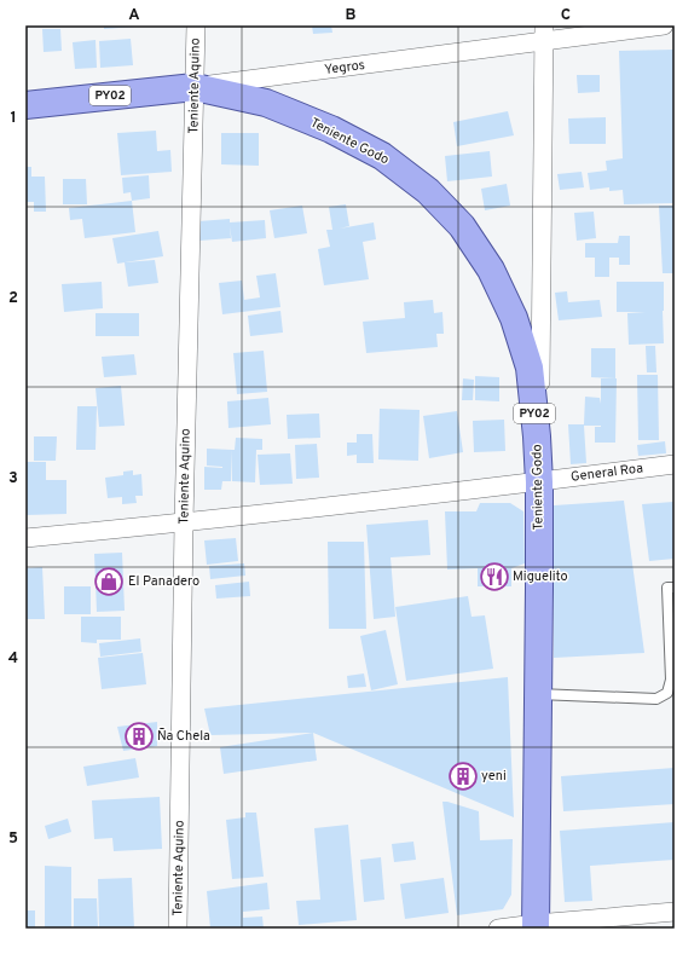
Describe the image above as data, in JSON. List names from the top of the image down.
{
  "streets": {
    "main road": ["Yegros", "PY02", "Teniente Godo"],
    "street": ["Teniente Aquino", "General Roa"]
  },
  "crossings": [
    ["Yegros", "Teniente Aquino"],
    ["Yegros", "Teniente Godo"],
    ["Teniente Aquino", "Teniente Godo"],
    ["Teniente Aquino", "General Roa"],
    ["Teniente Godo", "General Roa"]
  ],
  "places": {
    "restaurant": ["Miguelito"],
    "shop": ["El Panadero"],
    "building": ["Ña Chela", "yeni"]
  },
  "grid": {
    "columns": ["A", "B", "C"],
    "rows": [
      "1",
      "2",
      "3",
      "4",
      "5"
    ]
  }
}
